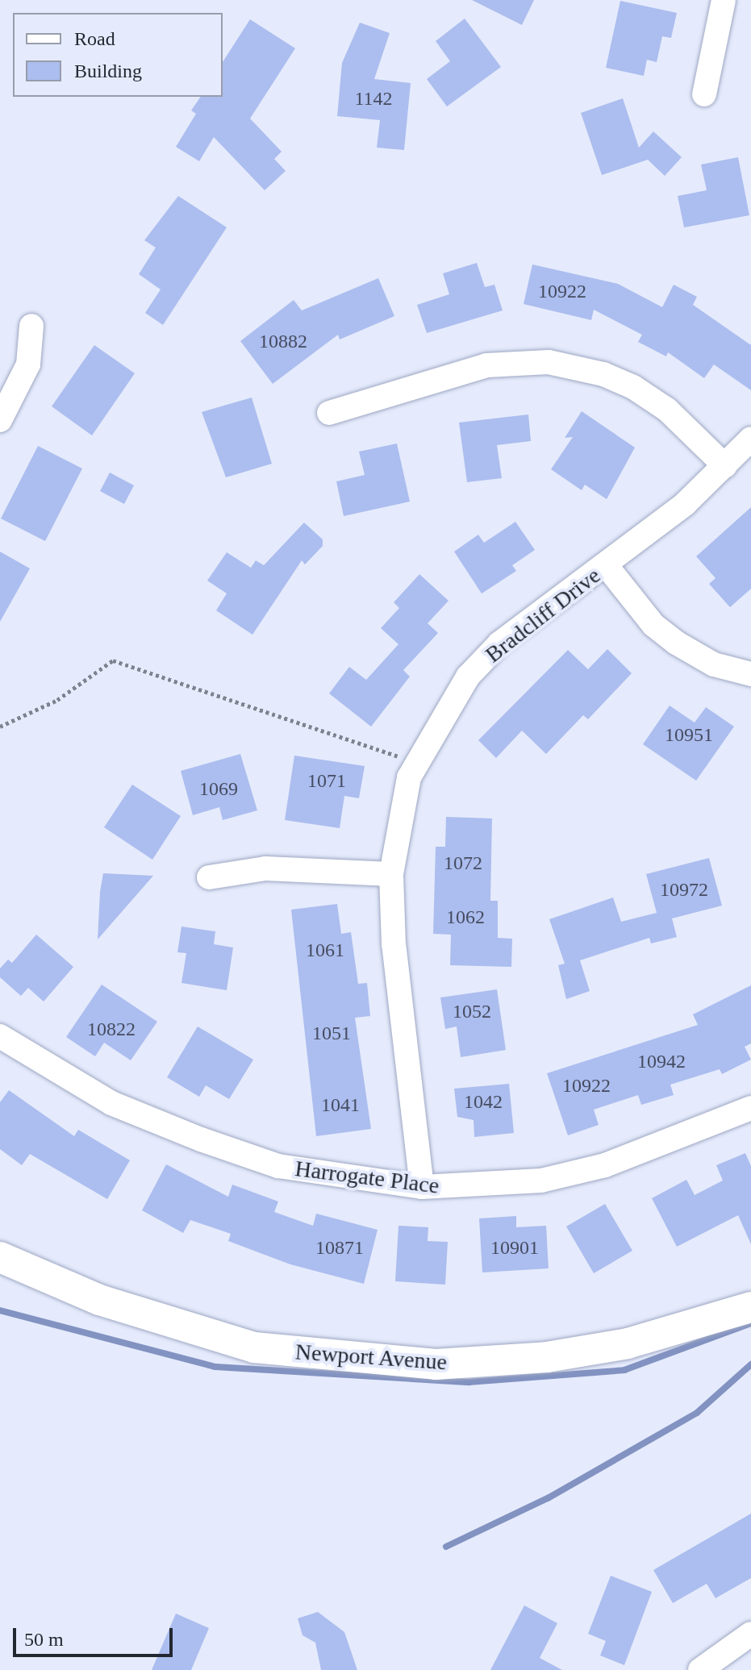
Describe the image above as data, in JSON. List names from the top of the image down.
{
  "streets": {
    "main road": ["Newport Avenue"],
    "street": ["Bradcliff Drive", "Harrogate Place"]
  },
  "crossings": [
    ["Bradcliff Drive", "Harrogate Place"]
  ],
  "house_numbers": [
    "1142",
    "10922",
    "10882",
    "10951",
    "1071",
    "1069",
    "1072",
    "10972",
    "1062",
    "1061",
    "1052",
    "10822",
    "1051",
    "10942",
    "10922",
    "1042",
    "1041",
    "10871",
    "10901"
  ],
  "legend": ["Road", "Building"],
  "scale_bar": "50 m"
}
